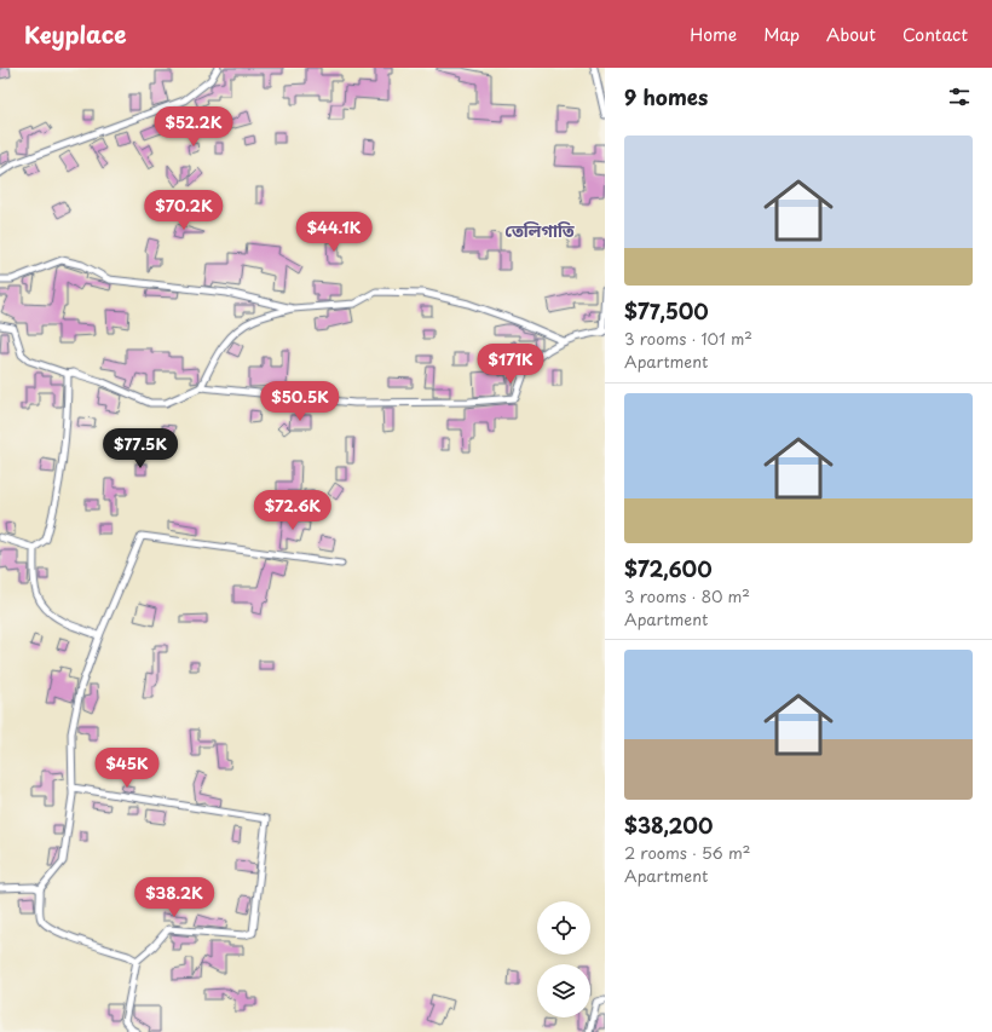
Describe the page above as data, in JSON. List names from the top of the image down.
{
  "districts": ["তেলিগাতি"],
  "page": {
    "header": "Keyplace",
    "nav": [
      "Home",
      "Map",
      "About",
      "Contact"
    ],
    "heading": "9 homes",
    "price": [
      "$52.2K",
      "$70.2K",
      "$44.1K",
      "$171K",
      "$50.5K",
      "$77.5K",
      "$72.6K",
      "$45K",
      "$38.2K"
    ],
    "list": [
      {
        "name": "$77,500",
        "note": "3 rooms · 101 m² · Apartment"
      },
      {
        "name": "$72,600",
        "note": "3 rooms · 80 m² · Apartment"
      },
      {
        "name": "$38,200",
        "note": "2 rooms · 56 m² · Apartment"
      }
    ]
  }
}
